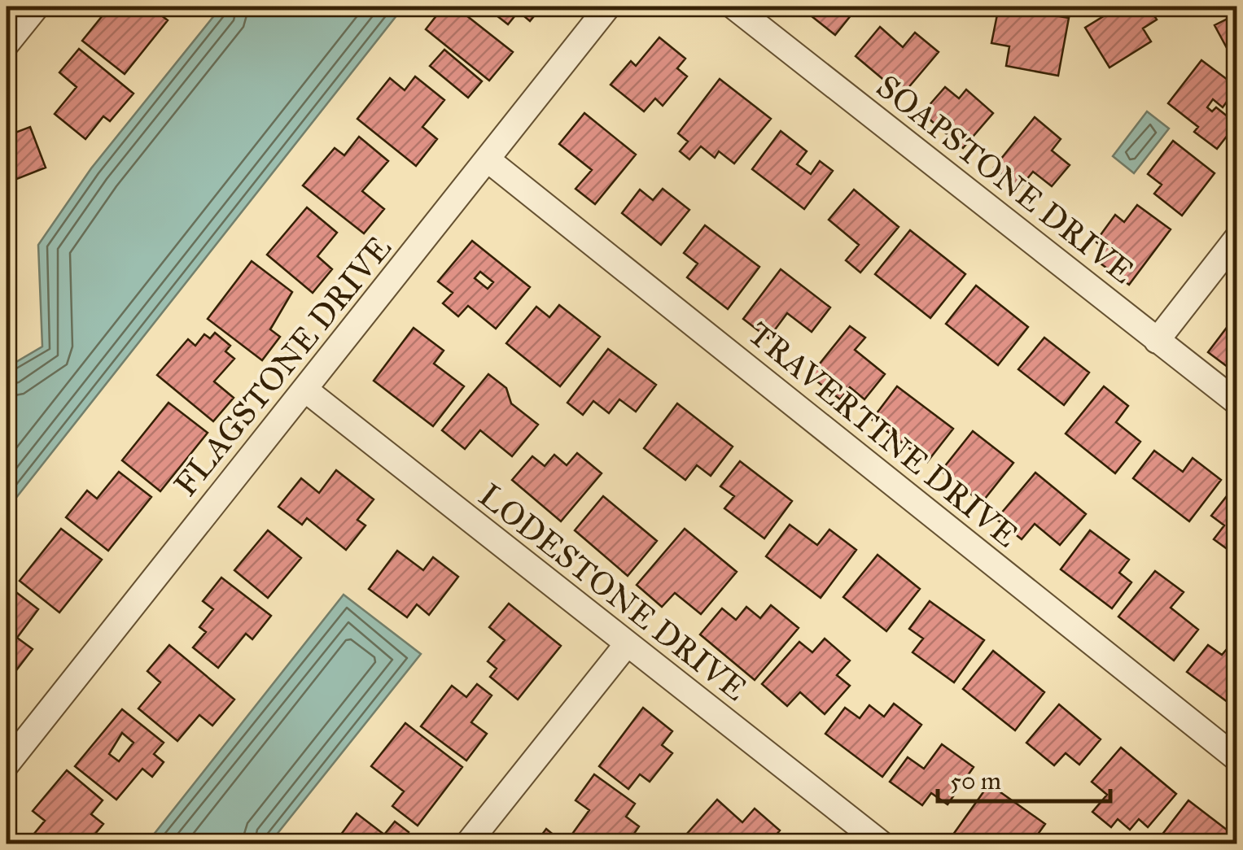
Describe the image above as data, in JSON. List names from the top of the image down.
{
  "streets": {
    "street": [
      "SOAPSTONE DRIVE",
      "FLAGSTONE DRIVE",
      "TRAVERTINE DRIVE",
      "LODESTONE DRIVE"
    ]
  },
  "crossings": [
    ["FLAGSTONE DRIVE", "TRAVERTINE DRIVE"],
    ["FLAGSTONE DRIVE", "LODESTONE DRIVE"]
  ],
  "scale_bar": "50 m"
}
